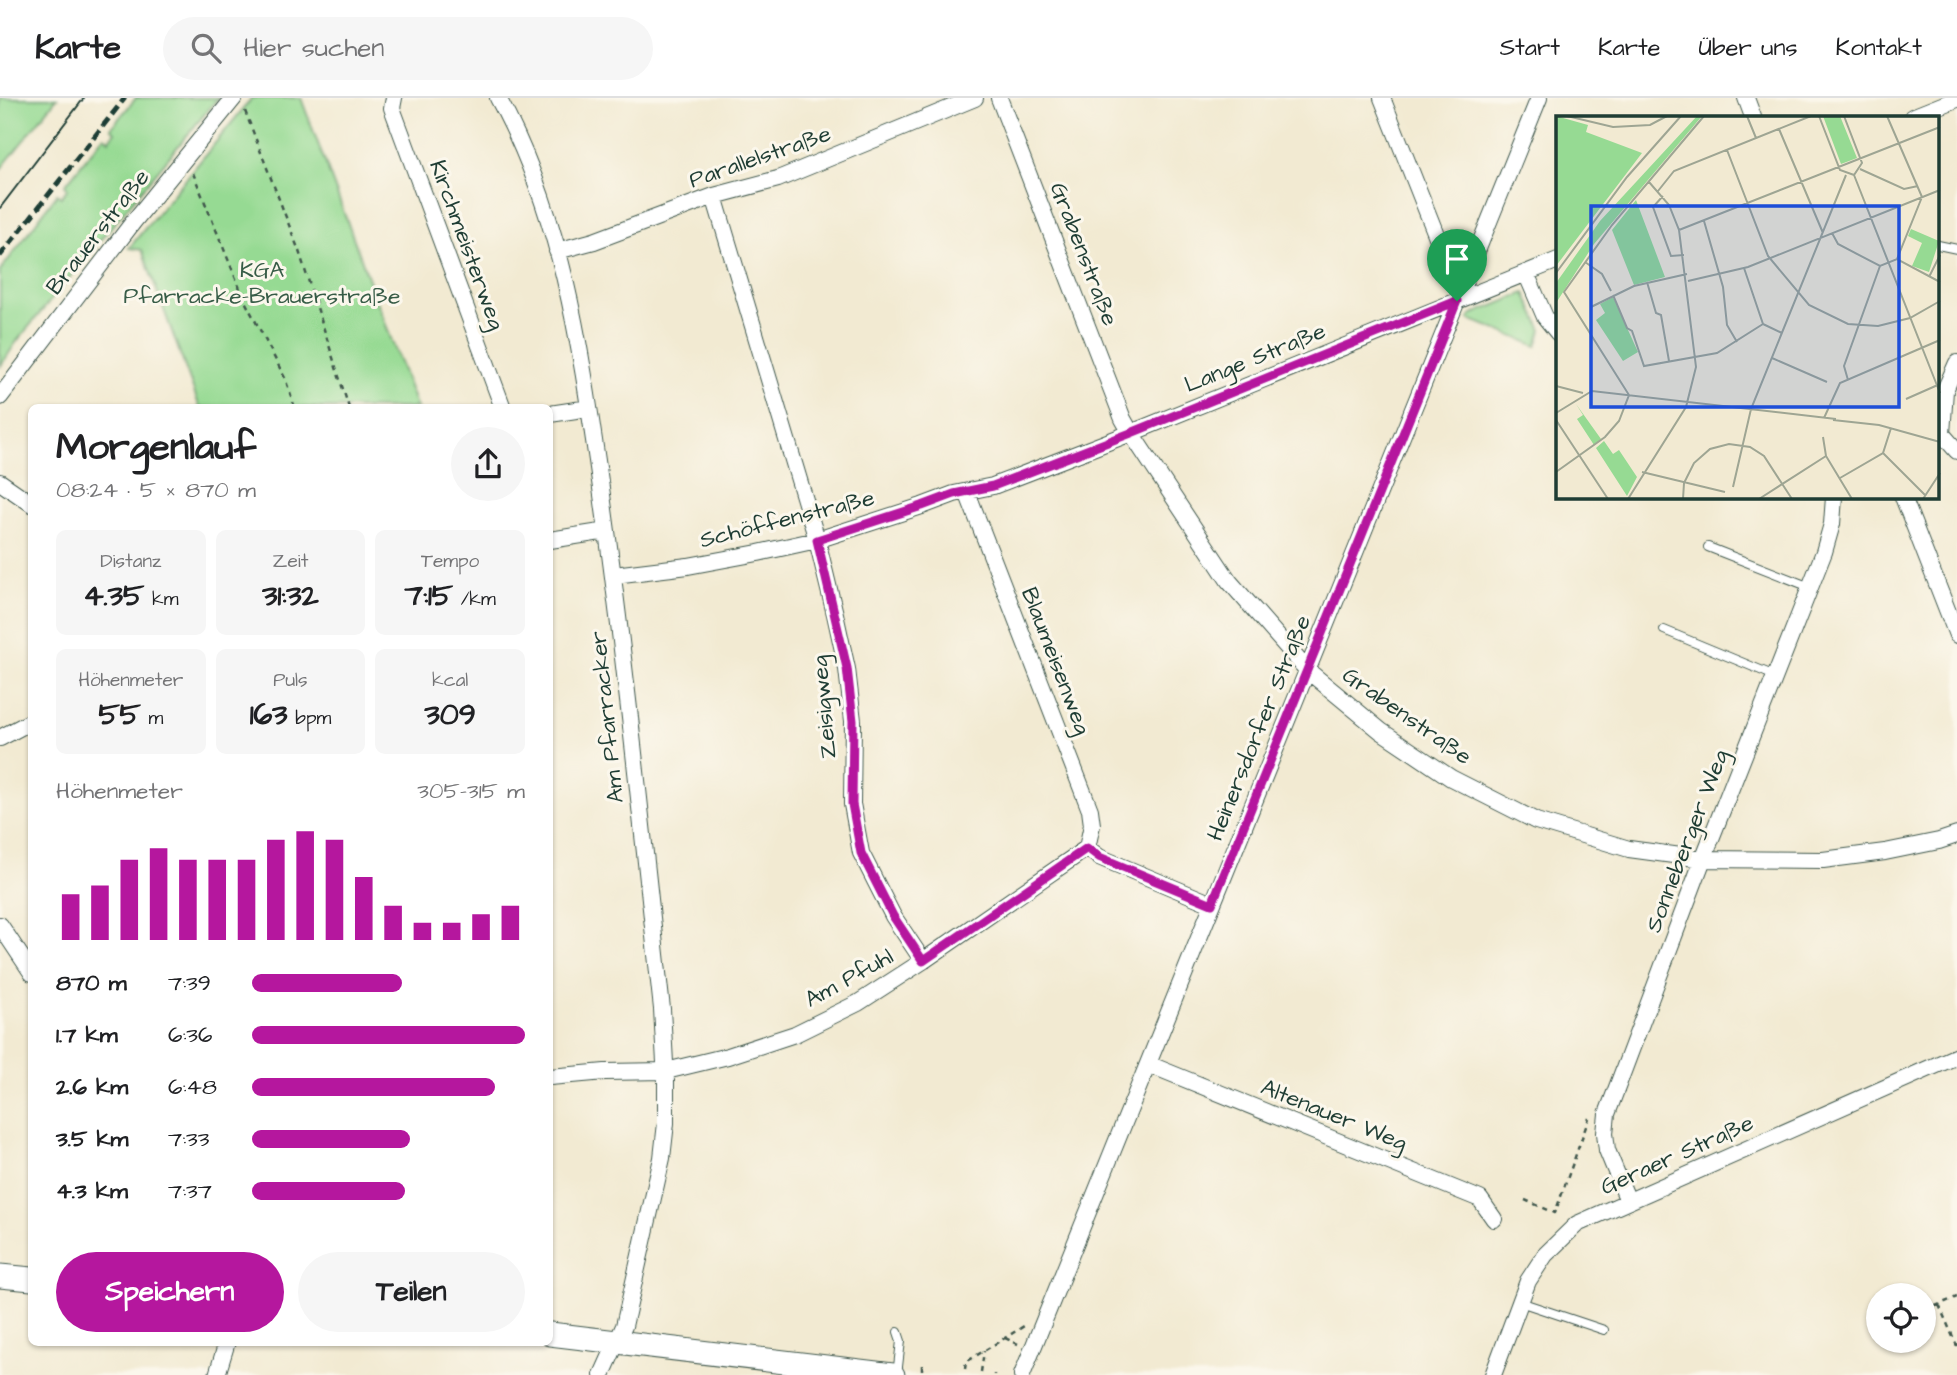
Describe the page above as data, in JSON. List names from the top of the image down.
{
  "streets": {
    "street": [
      "Parallelstraße",
      "Brauerstraße",
      "Kirchmeisterweg",
      "Grabenstraße",
      "Lange Straße",
      "Schöffenstraße",
      "Blaumeisenweg",
      "Zeisigweg",
      "Am Pfarracker",
      "Heinersdorfer Straße",
      "Sonneberger Weg",
      "Am Pfuhl",
      "Altenauer Weg",
      "Geraer Straße"
    ]
  },
  "crossings": [
    ["Parallelstraße", "Zeisigweg"],
    ["Parallelstraße", "Am Pfarracker"],
    ["Grabenstraße", "Lange Straße"],
    ["Grabenstraße", "Heinersdorfer Straße"],
    ["Grabenstraße", "Sonneberger Weg"],
    ["Lange Straße", "Schöffenstraße"],
    ["Lange Straße", "Blaumeisenweg"],
    ["Lange Straße", "Heinersdorfer Straße"],
    ["Schöffenstraße", "Blaumeisenweg"],
    ["Schöffenstraße", "Zeisigweg"],
    ["Schöffenstraße", "Am Pfarracker"],
    ["Blaumeisenweg", "Am Pfuhl"],
    ["Zeisigweg", "Am Pfuhl"],
    ["Am Pfarracker", "Am Pfuhl"],
    ["Heinersdorfer Straße", "Altenauer Weg"],
    ["Sonneberger Weg", "Geraer Straße"]
  ],
  "parks": ["KGA Pfarracke-Brauerstraße"],
  "page": {
    "header": "Karte",
    "search": "Hier suchen",
    "nav": [
      "Start",
      "Karte",
      "Über uns",
      "Kontakt"
    ],
    "heading": ["Morgenlauf", "08:24 · 5 × 870 m"],
    "stats": [
      ["Distanz", "4.35 km"],
      ["Zeit", "31:32"],
      ["Tempo", "7:15 /km"],
      ["Höhenmeter", "55 m"],
      ["Puls", "163 bpm"],
      ["kcal", "309"]
    ],
    "chart": ["Höhenmeter", "305–315 m"],
    "list": [
      {
        "name": "870 m",
        "note": "7:39"
      },
      {
        "name": "1.7 km",
        "note": "6:36"
      },
      {
        "name": "2.6 km",
        "note": "6:48"
      },
      {
        "name": "3.5 km",
        "note": "7:33"
      },
      {
        "name": "4.3 km",
        "note": "7:37"
      }
    ],
    "buttons": ["Speichern", "Teilen"]
  }
}
